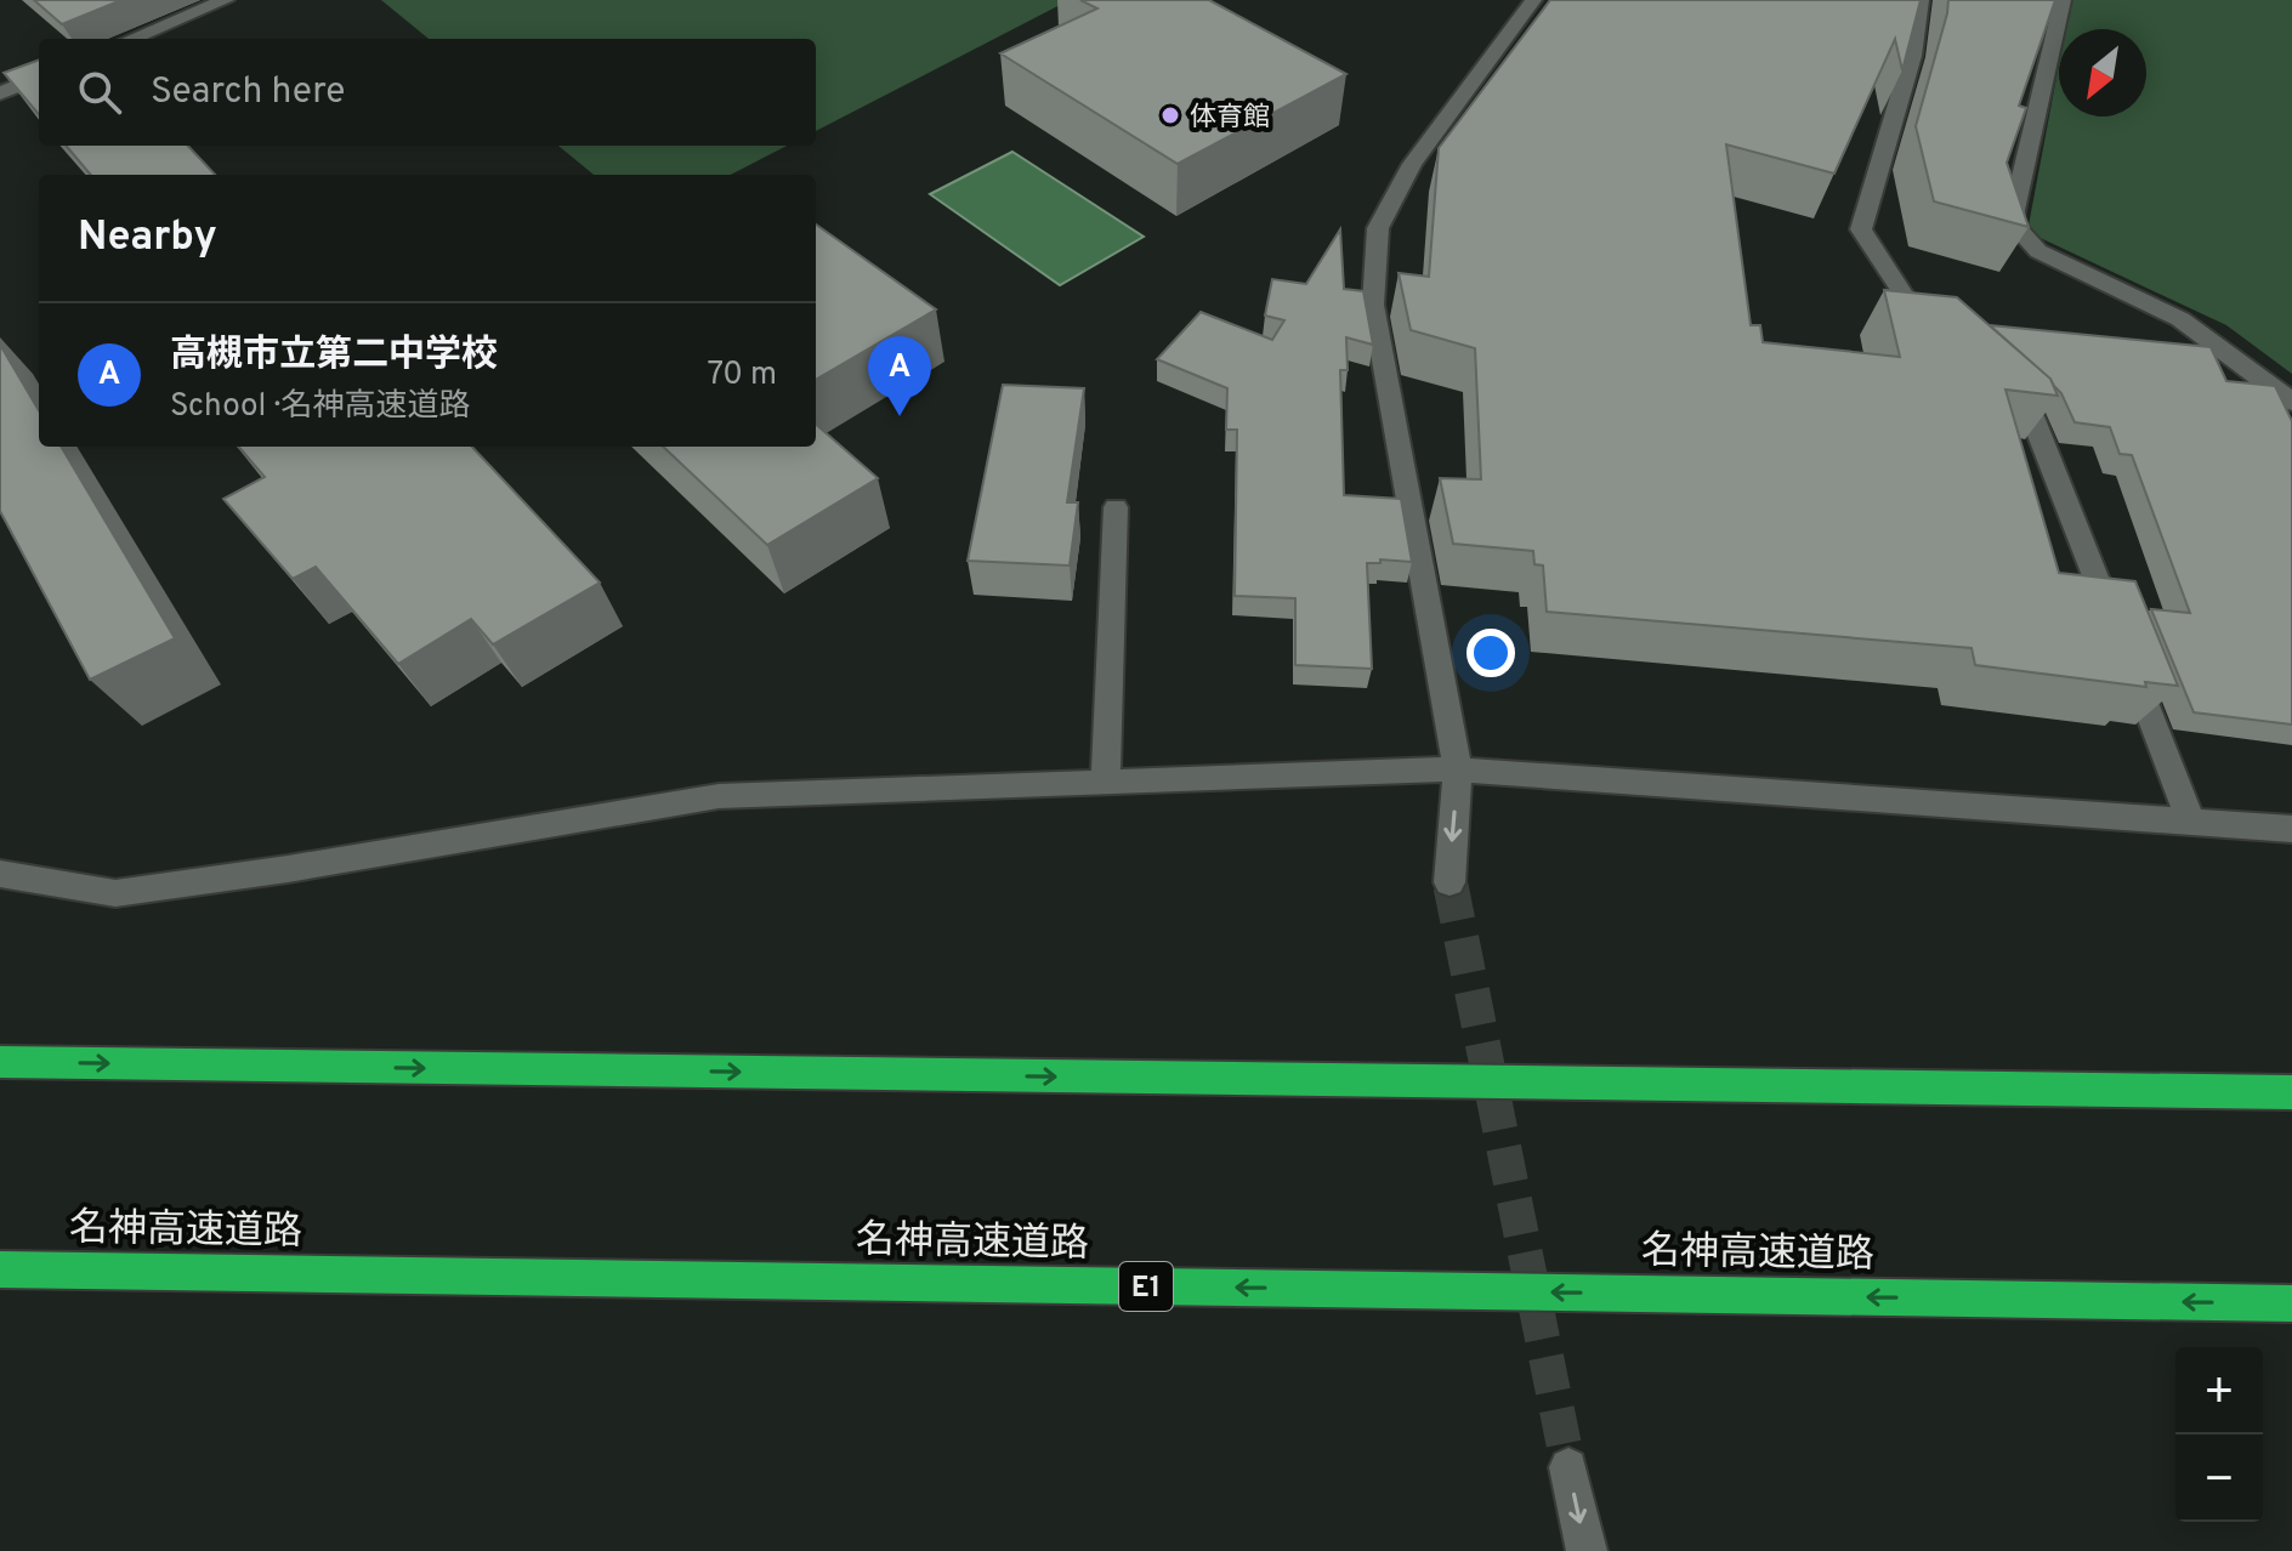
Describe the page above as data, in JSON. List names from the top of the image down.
{
  "streets": {
    "highway": ["名神高速道路", "E1"]
  },
  "places": ["体育館"],
  "north": "bottom left",
  "page": {
    "search": "Search here",
    "heading": "Nearby",
    "list": [
      {
        "mark": "A",
        "name": "高槻市立第二中学校",
        "note": "School · 名神高速道路",
        "value": "70 m"
      }
    ],
    "pins": "A",
    "map_buttons": ["+", "−"]
  }
}
